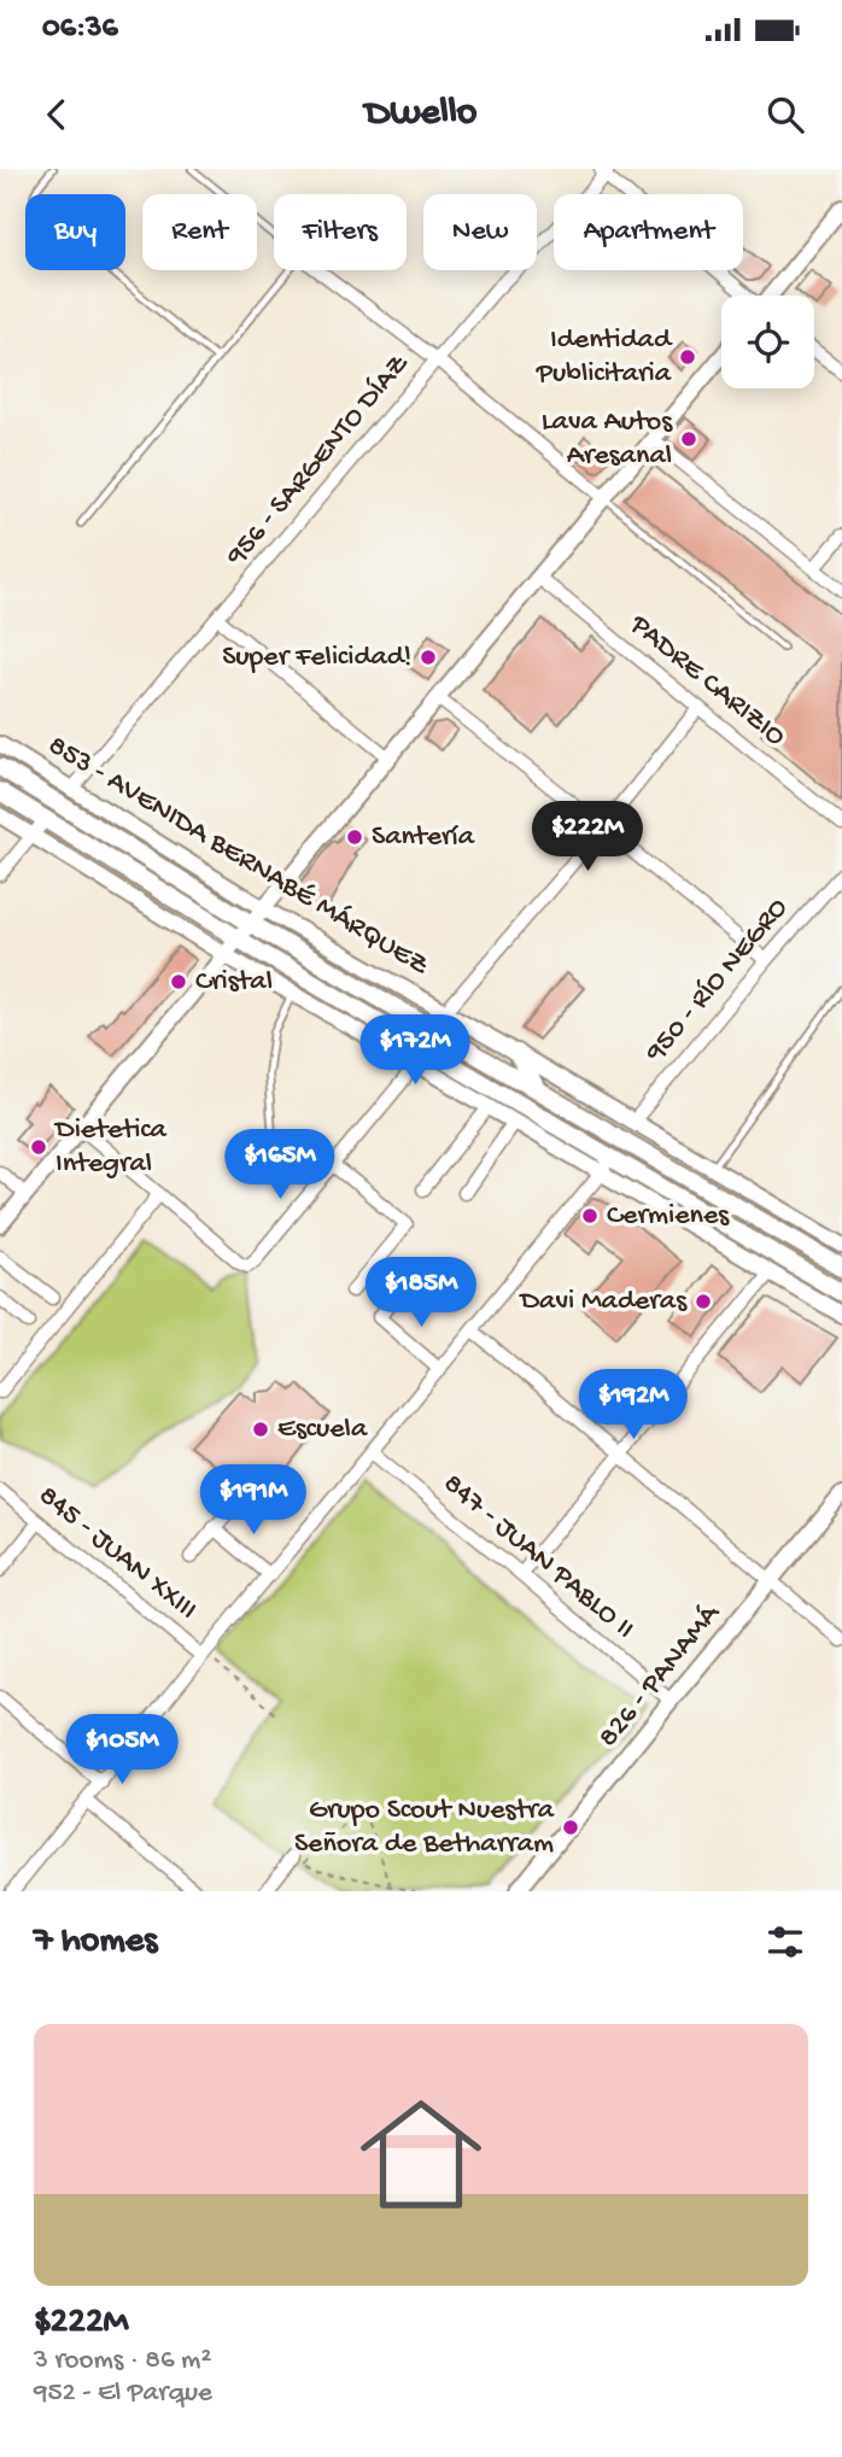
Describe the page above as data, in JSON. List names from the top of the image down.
{
  "streets": {
    "main road": ["853 - AVENIDA BERNABÉ MÁRQUEZ"],
    "street": [
      "956 - SARGENTO DÍAZ",
      "PADRE CARIZIO",
      "950 - RÍO NEGRO",
      "845 - JUAN XXIII",
      "847 - JUAN PABLO II",
      "826 - PANAMÁ"
    ]
  },
  "crossings": [
    ["956 - SARGENTO DÍAZ", "853 - AVENIDA BERNABÉ MÁRQUEZ"],
    ["853 - AVENIDA BERNABÉ MÁRQUEZ", "950 - RÍO NEGRO"],
    ["847 - JUAN PABLO II", "826 - PANAMÁ"]
  ],
  "places": [
    "Identidad Publicitaria",
    "Lava Autos Aresanal",
    "Super Felicidad!",
    "Santería",
    "Cristal",
    "Dietetica Integral",
    "Cermienes",
    "Davi Maderas",
    "Escuela",
    "Grupo Scout Nuestra Señora de Betharram"
  ],
  "page": {
    "status": "06:36",
    "header": "Dwello",
    "chip": [
      "Buy",
      "Rent",
      "Filters",
      "New",
      "Apartment"
    ],
    "price": [
      "$222M",
      "$172M",
      "$165M",
      "$185M",
      "$192M",
      "$191M",
      "$105M"
    ],
    "heading": "7 homes",
    "list": [
      {
        "name": "$222M",
        "note": "3 rooms · 86 m² · 952 - El Parque"
      }
    ]
  }
}
